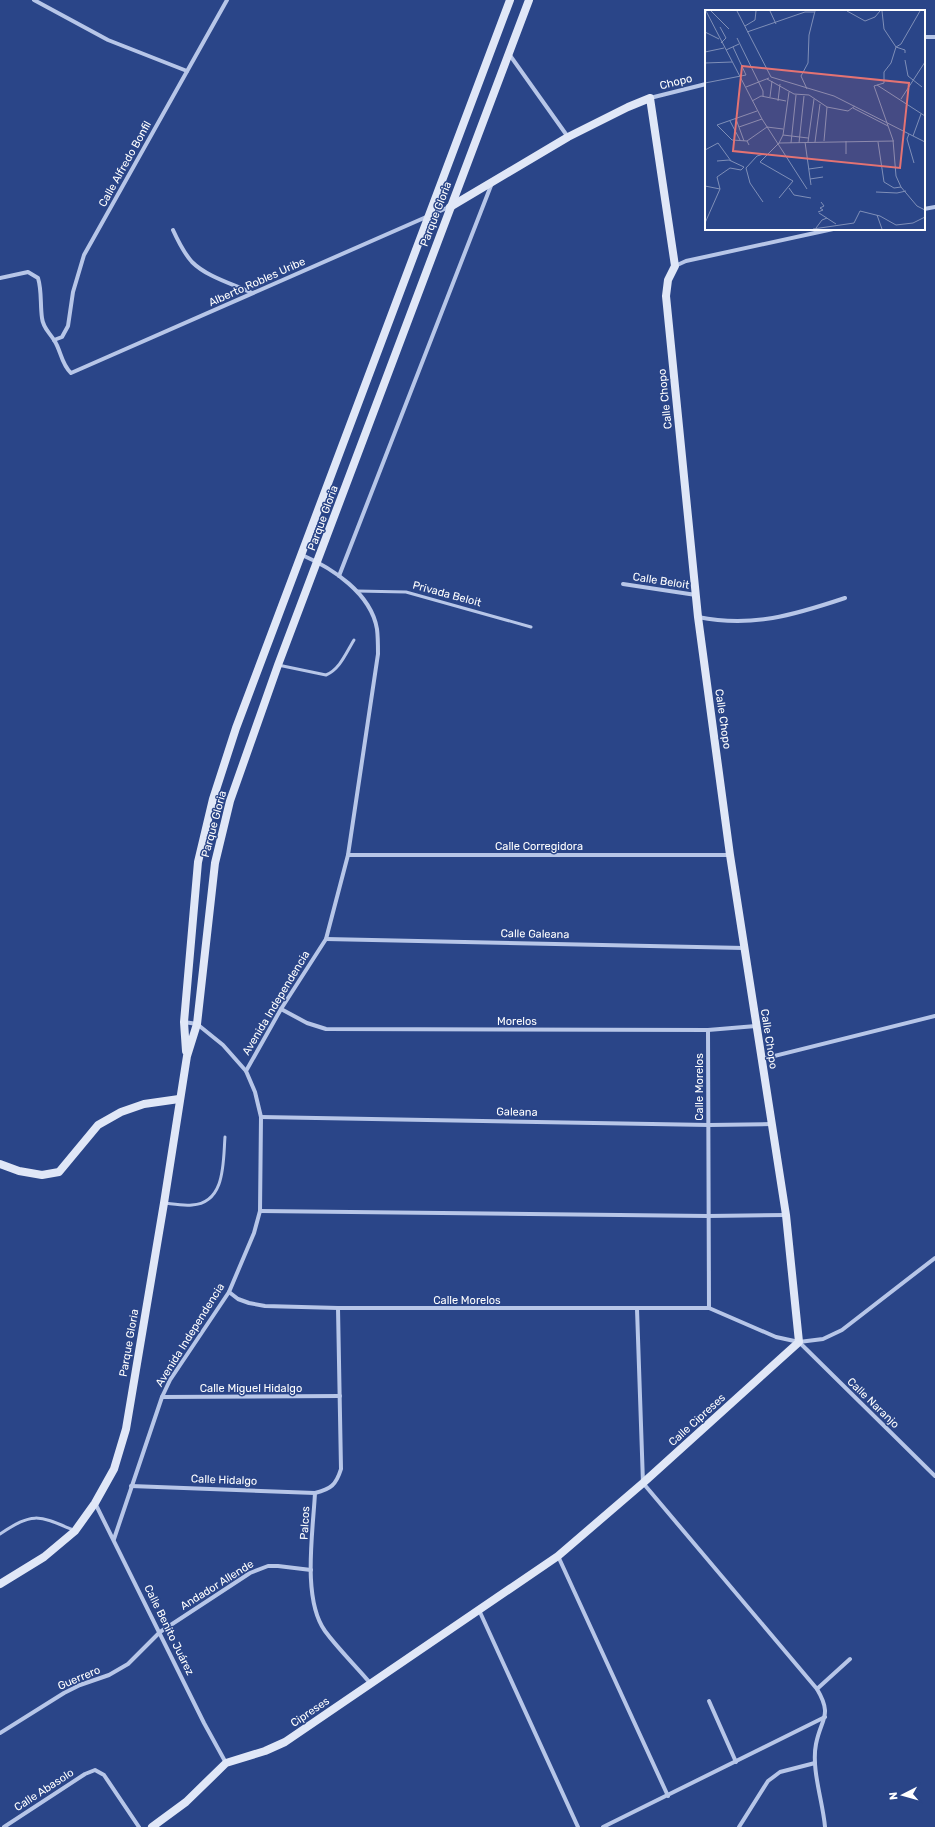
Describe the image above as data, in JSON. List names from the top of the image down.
{
  "streets": {
    "main road": [
      "Parque Gloria",
      "Calle Chopo",
      "Calle Cipreses",
      "Cipreses"
    ],
    "street": [
      "Chopo",
      "Calle Alfredo Bonfil",
      "Alberto Robles Uribe",
      "Calle Beloit",
      "Calle Corregidora",
      "Calle Galeana",
      "Avenida Independencia",
      "Morelos",
      "Calle Morelos",
      "Galeana",
      "Calle Miguel Hidalgo",
      "Calle Naranjo",
      "Calle Hidalgo",
      "Palcos",
      "Andador Allende",
      "Calle Benito Juárez",
      "Guerrero",
      "Calle Abasolo"
    ],
    "lane": ["Privada Beloit"]
  },
  "crossings": [
    ["Calle Alfredo Bonfil", "Alberto Robles Uribe"],
    ["Parque Gloria", "Alberto Robles Uribe"],
    ["Parque Gloria", "Avenida Independencia"],
    ["Parque Gloria", "Calle Benito Juárez"],
    ["Calle Chopo", "Calle Beloit"],
    ["Calle Chopo", "Calle Corregidora"],
    ["Calle Chopo", "Calle Galeana"],
    ["Calle Chopo", "Morelos"],
    ["Calle Chopo", "Calle Morelos"],
    ["Calle Chopo", "Galeana"],
    ["Calle Chopo", "Calle Naranjo"],
    ["Calle Chopo", "Calle Cipreses"],
    ["Privada Beloit", "Avenida Independencia"],
    ["Calle Corregidora", "Avenida Independencia"],
    ["Calle Galeana", "Avenida Independencia"],
    ["Avenida Independencia", "Morelos"],
    ["Avenida Independencia", "Calle Morelos"],
    ["Avenida Independencia", "Galeana"],
    ["Avenida Independencia", "Calle Miguel Hidalgo"],
    ["Avenida Independencia", "Calle Hidalgo"],
    ["Avenida Independencia", "Calle Benito Juárez"],
    ["Morelos", "Calle Morelos"],
    ["Calle Morelos", "Galeana"],
    ["Calle Morelos", "Calle Naranjo"],
    ["Calle Morelos", "Calle Cipreses"],
    ["Calle Morelos", "Palcos"],
    ["Calle Miguel Hidalgo", "Palcos"],
    ["Calle Naranjo", "Calle Cipreses"],
    ["Calle Cipreses", "Cipreses"],
    ["Calle Hidalgo", "Palcos"],
    ["Palcos", "Andador Allende"],
    ["Palcos", "Cipreses"],
    ["Andador Allende", "Calle Benito Juárez"],
    ["Andador Allende", "Guerrero"],
    ["Calle Benito Juárez", "Guerrero"],
    ["Calle Benito Juárez", "Cipreses"]
  ],
  "north": "left"
}
